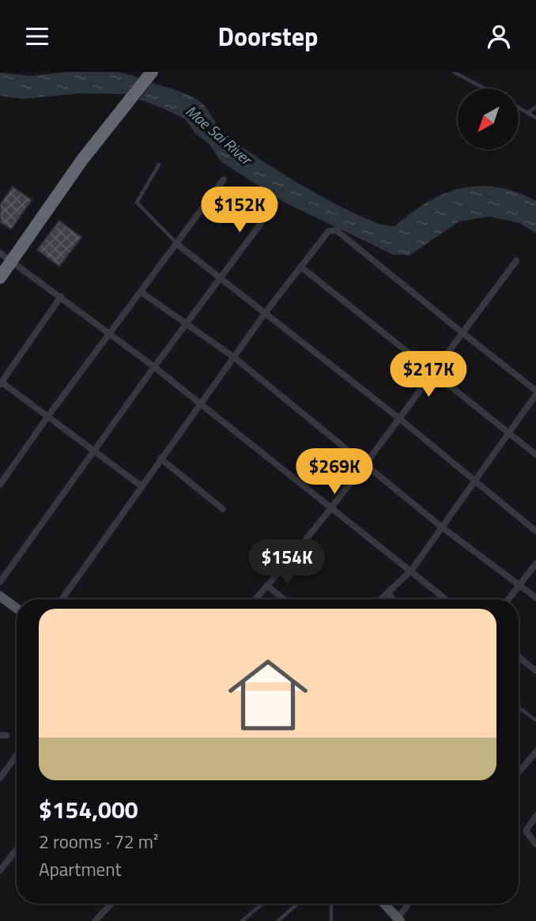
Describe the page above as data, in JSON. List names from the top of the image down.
{
  "water": ["Mae Sai River"],
  "north": "bottom left",
  "page": {
    "header": "Doorstep",
    "price": [
      "$152K",
      "$217K",
      "$269K",
      "$154K"
    ],
    "list": [
      {
        "name": "$154,000",
        "note": "2 rooms · 72 m² · Apartment"
      }
    ]
  }
}
